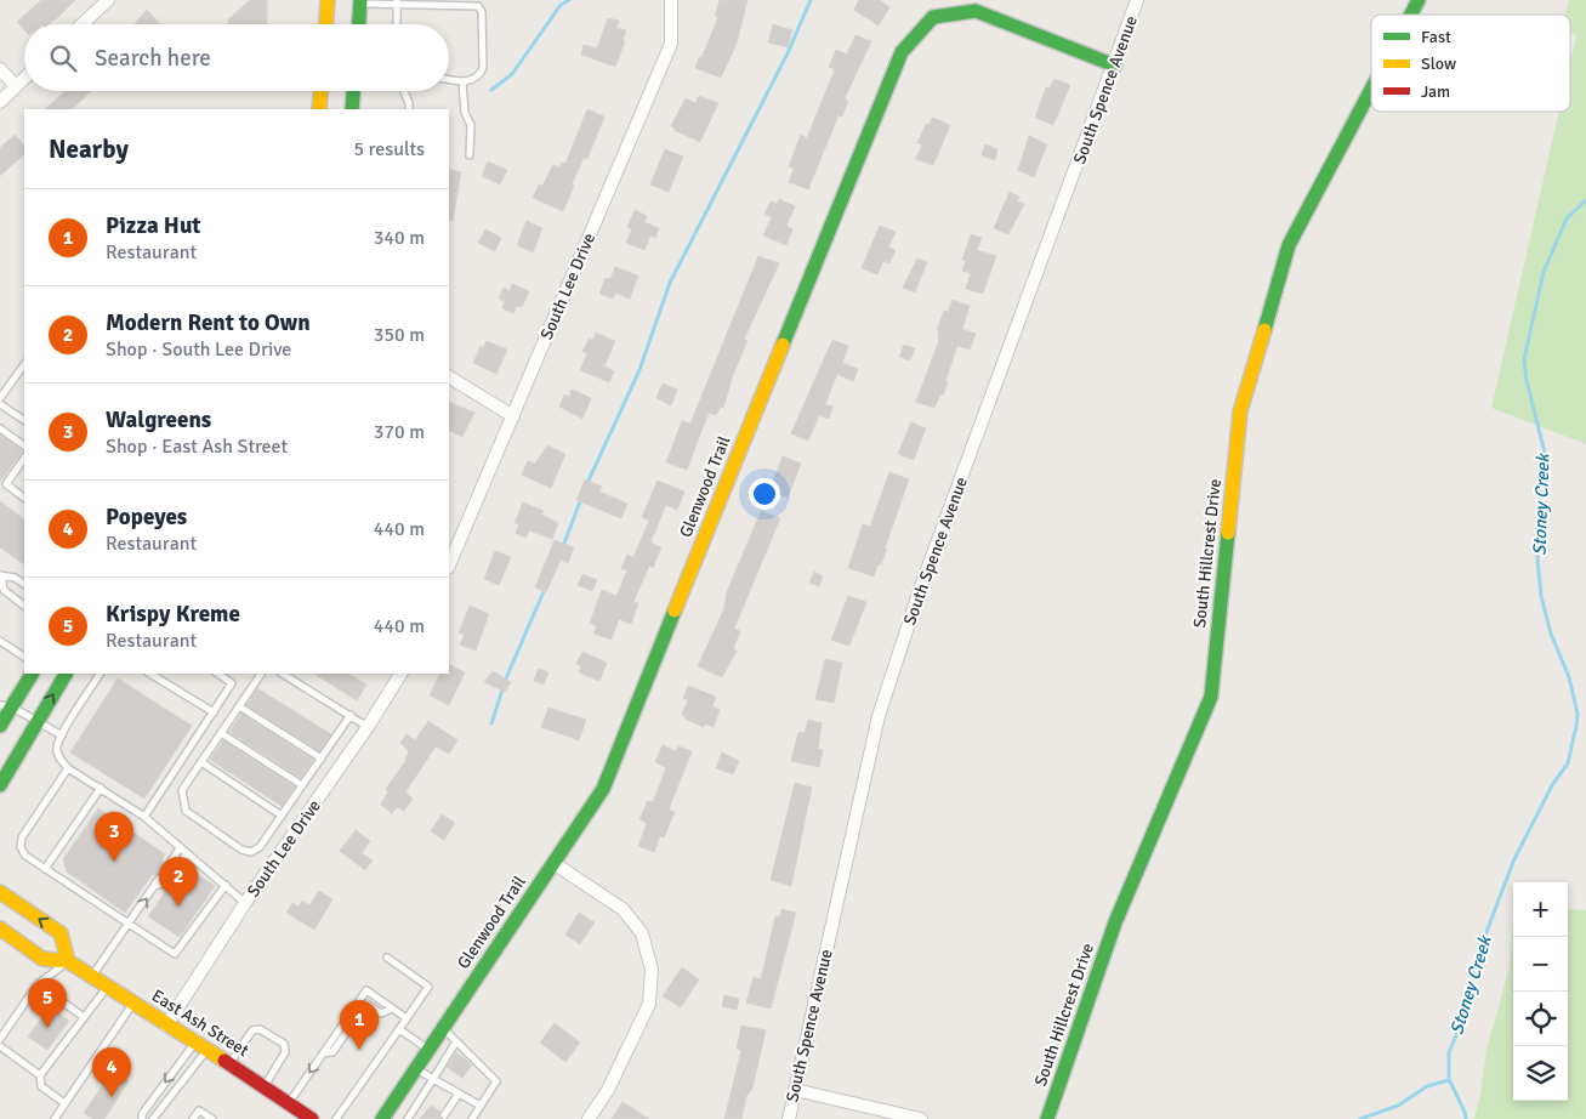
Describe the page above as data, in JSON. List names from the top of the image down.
{
  "streets": {
    "street": [
      "South Spence Avenue",
      "South Lee Drive",
      "Glenwood Trail",
      "South Hillcrest Drive",
      "East Ash Street"
    ]
  },
  "crossings": [
    ["South Spence Avenue", "Glenwood Trail"],
    ["South Lee Drive", "East Ash Street"]
  ],
  "water": ["Stoney Creek"],
  "legend": ["Fast", "Slow", "Jam"],
  "page": {
    "search": "Search here",
    "heading": ["Nearby", "5 results"],
    "list": [
      {
        "mark": "1",
        "name": "Pizza Hut",
        "note": "Restaurant",
        "value": "340 m"
      },
      {
        "mark": "2",
        "name": "Modern Rent to Own",
        "note": "Shop · South Lee Drive",
        "value": "350 m"
      },
      {
        "mark": "3",
        "name": "Walgreens",
        "note": "Shop · East Ash Street",
        "value": "370 m"
      },
      {
        "mark": "4",
        "name": "Popeyes",
        "note": "Restaurant",
        "value": "440 m"
      },
      {
        "mark": "5",
        "name": "Krispy Kreme",
        "note": "Restaurant",
        "value": "440 m"
      }
    ],
    "pins": [
      "3",
      "2",
      "5",
      "1",
      "4"
    ],
    "map_buttons": ["+", "−"]
  }
}
